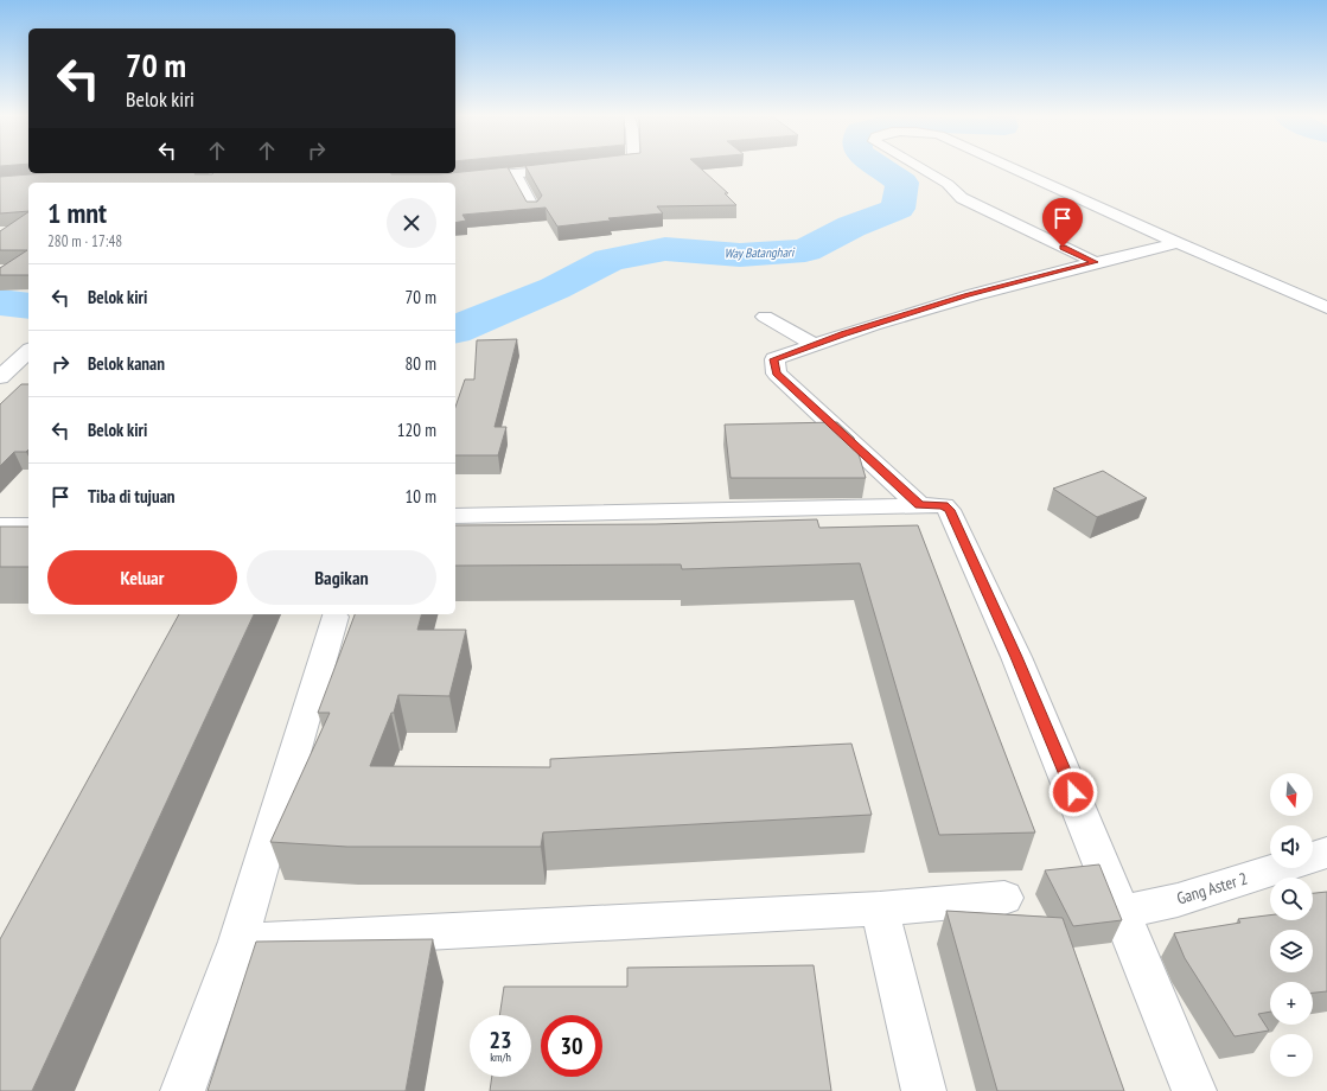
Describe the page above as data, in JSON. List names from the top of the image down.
{
  "streets": {
    "street": ["Gang Aster 2"]
  },
  "water": ["Way Batanghari"],
  "north": "bottom",
  "page": {
    "turn": ["70 m", "Belok kiri"],
    "heading": ["1 mnt", "280 m · 17:48"],
    "list": [
      {
        "name": "Belok kiri",
        "value": "70 m"
      },
      {
        "name": "Belok kanan",
        "value": "80 m"
      },
      {
        "name": "Belok kiri",
        "value": "120 m"
      },
      {
        "name": "Tiba di tujuan",
        "value": "10 m"
      }
    ],
    "buttons": ["Keluar", "Bagikan"],
    "map_buttons": ["+", "−"],
    "speed": "23 km/h",
    "limit": "30"
  }
}
